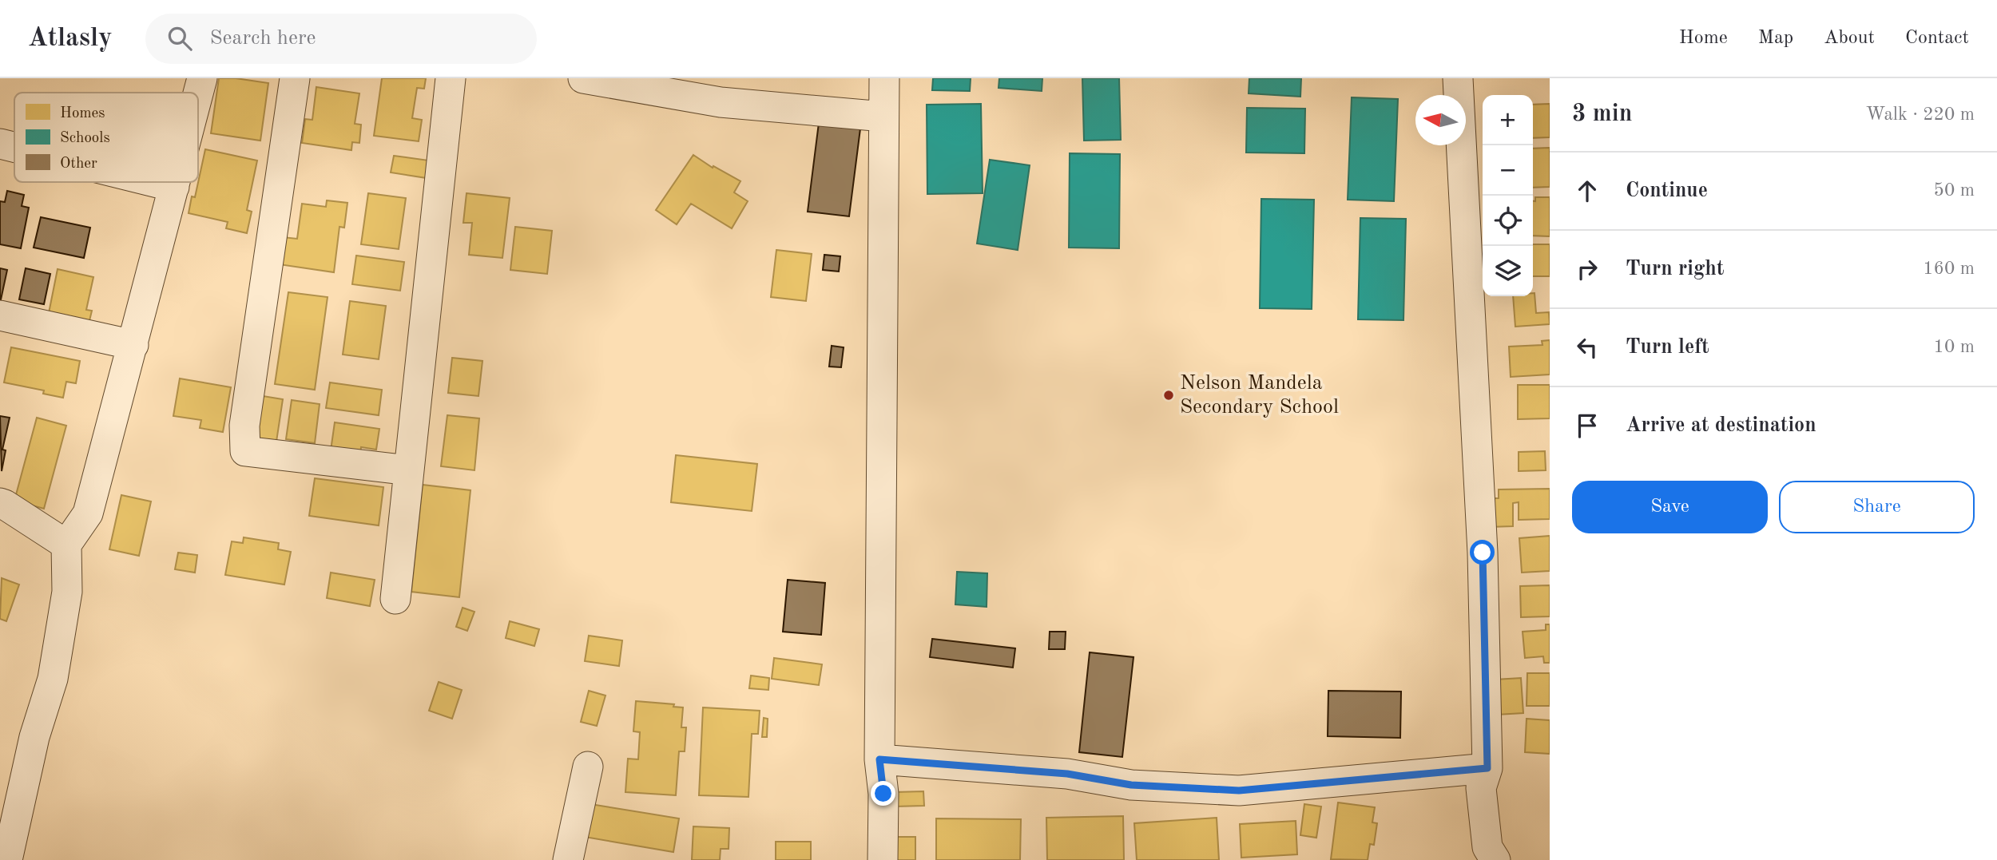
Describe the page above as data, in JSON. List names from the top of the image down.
{
  "places": ["Nelson Mandela Secondary School"],
  "legend": ["Homes", "Schools", "Other"],
  "north": "left",
  "page": {
    "header": "Atlasly",
    "search": "Search here",
    "nav": [
      "Home",
      "Map",
      "About",
      "Contact"
    ],
    "heading": ["3 min", "Walk · 220 m"],
    "map_buttons": ["+", "−"],
    "list": [
      ["Continue", "50 m"],
      ["Turn right", "160 m"],
      ["Turn left", "10 m"],
      "Arrive at destination"
    ],
    "buttons": ["Save", "Share"]
  }
}
